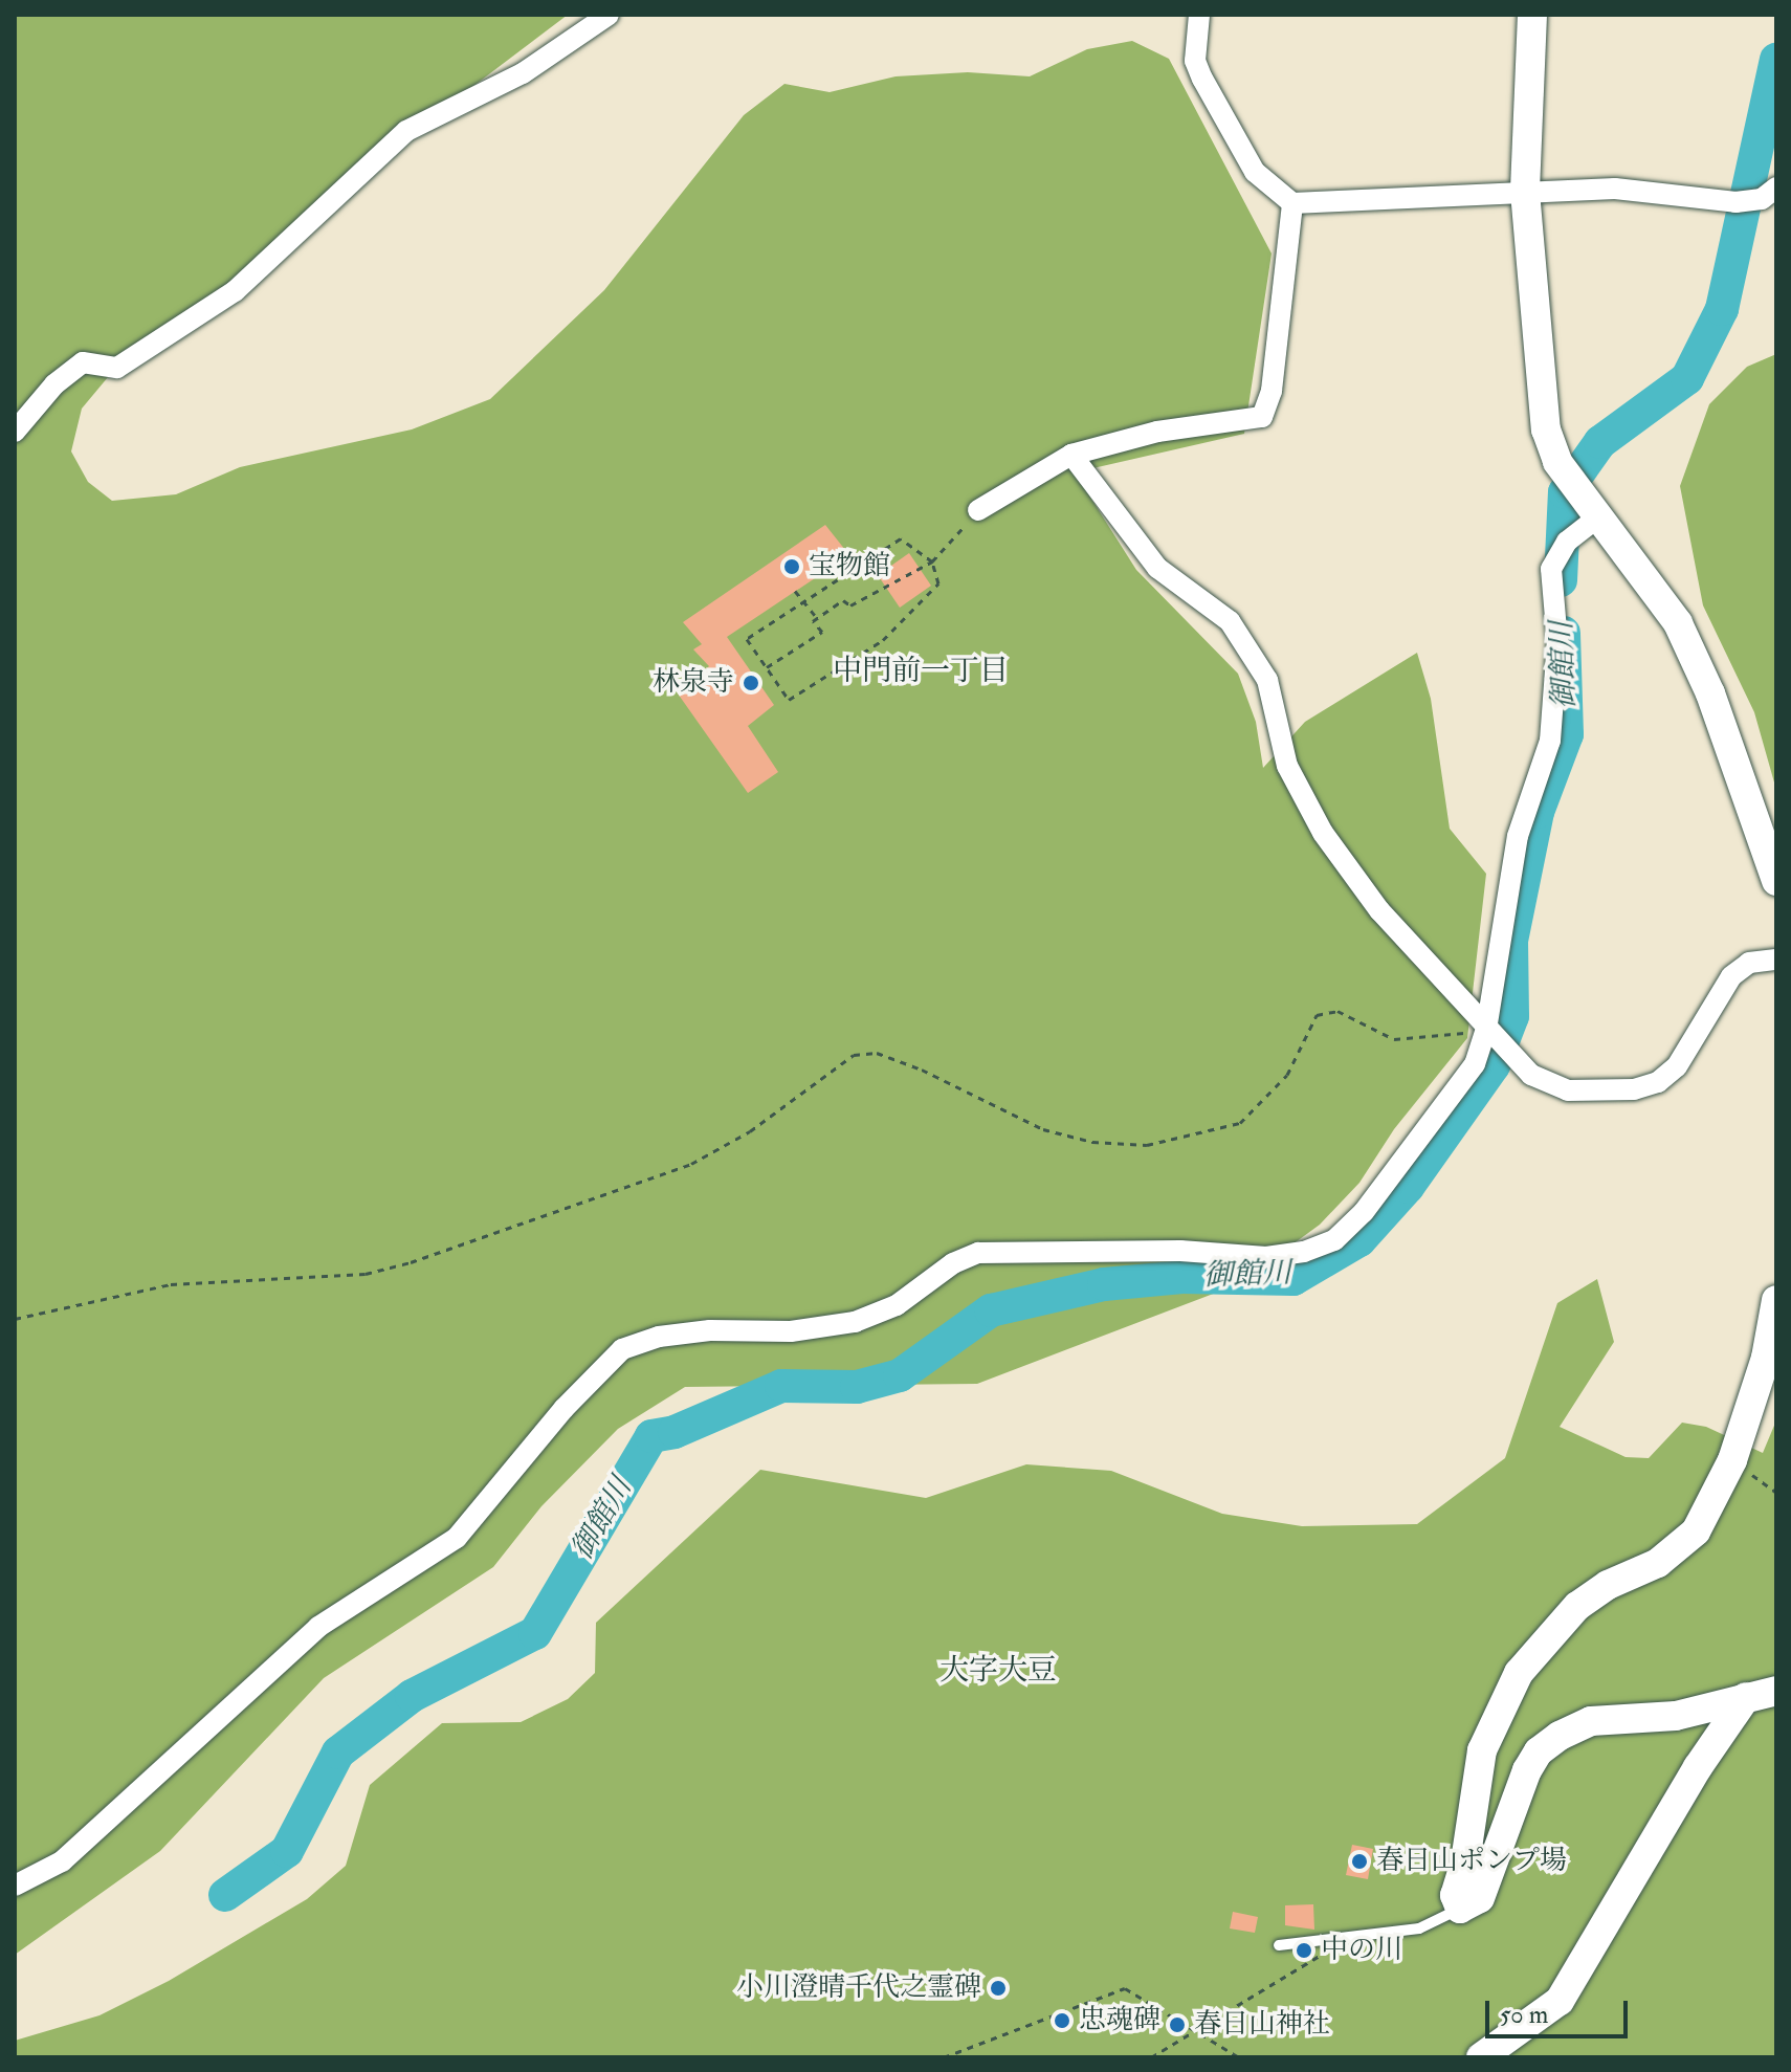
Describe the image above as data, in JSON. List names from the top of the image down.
{
  "districts": ["中門前一丁目", "大字大豆"],
  "water": ["御館川"],
  "places": [
    "宝物館",
    "林泉寺",
    "春日山ポンプ場",
    "中の川",
    "小川澄晴千代之霊碑",
    "忠魂碑",
    "春日山神社"
  ],
  "scale_bar": "50 m"
}
